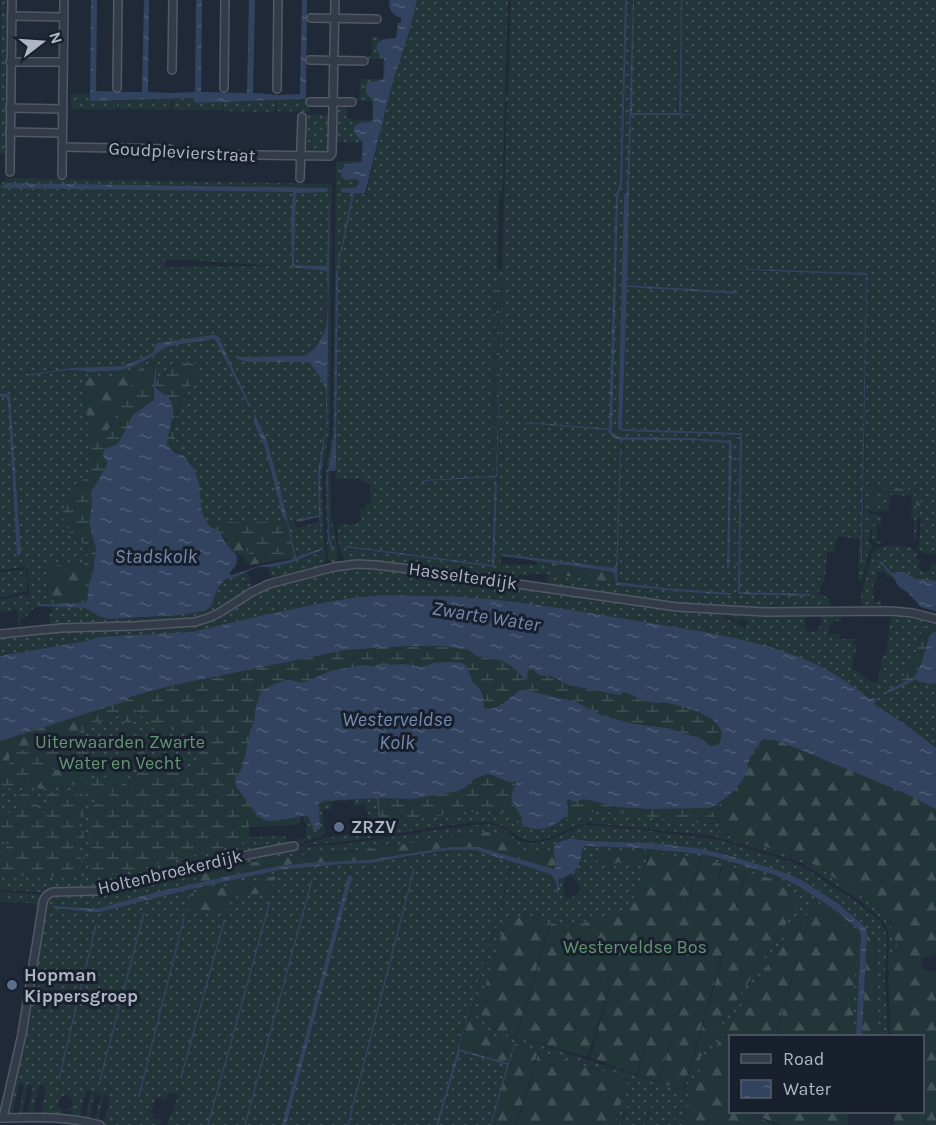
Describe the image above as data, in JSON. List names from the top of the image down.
{
  "streets": {
    "street": ["Goudplevierstraat", "Hasselterdijk", "Holtenbroekerdijk"]
  },
  "water": ["Stadskolk", "Zwarte Water", "Westerveldse Kolk"],
  "parks": ["Uiterwaarden Zwarte Water en Vecht", "Westerveldse Bos"],
  "places": ["ZRZV", "Hopman Kippersgroep"],
  "legend": ["Road", "Water"],
  "north": "right"
}
